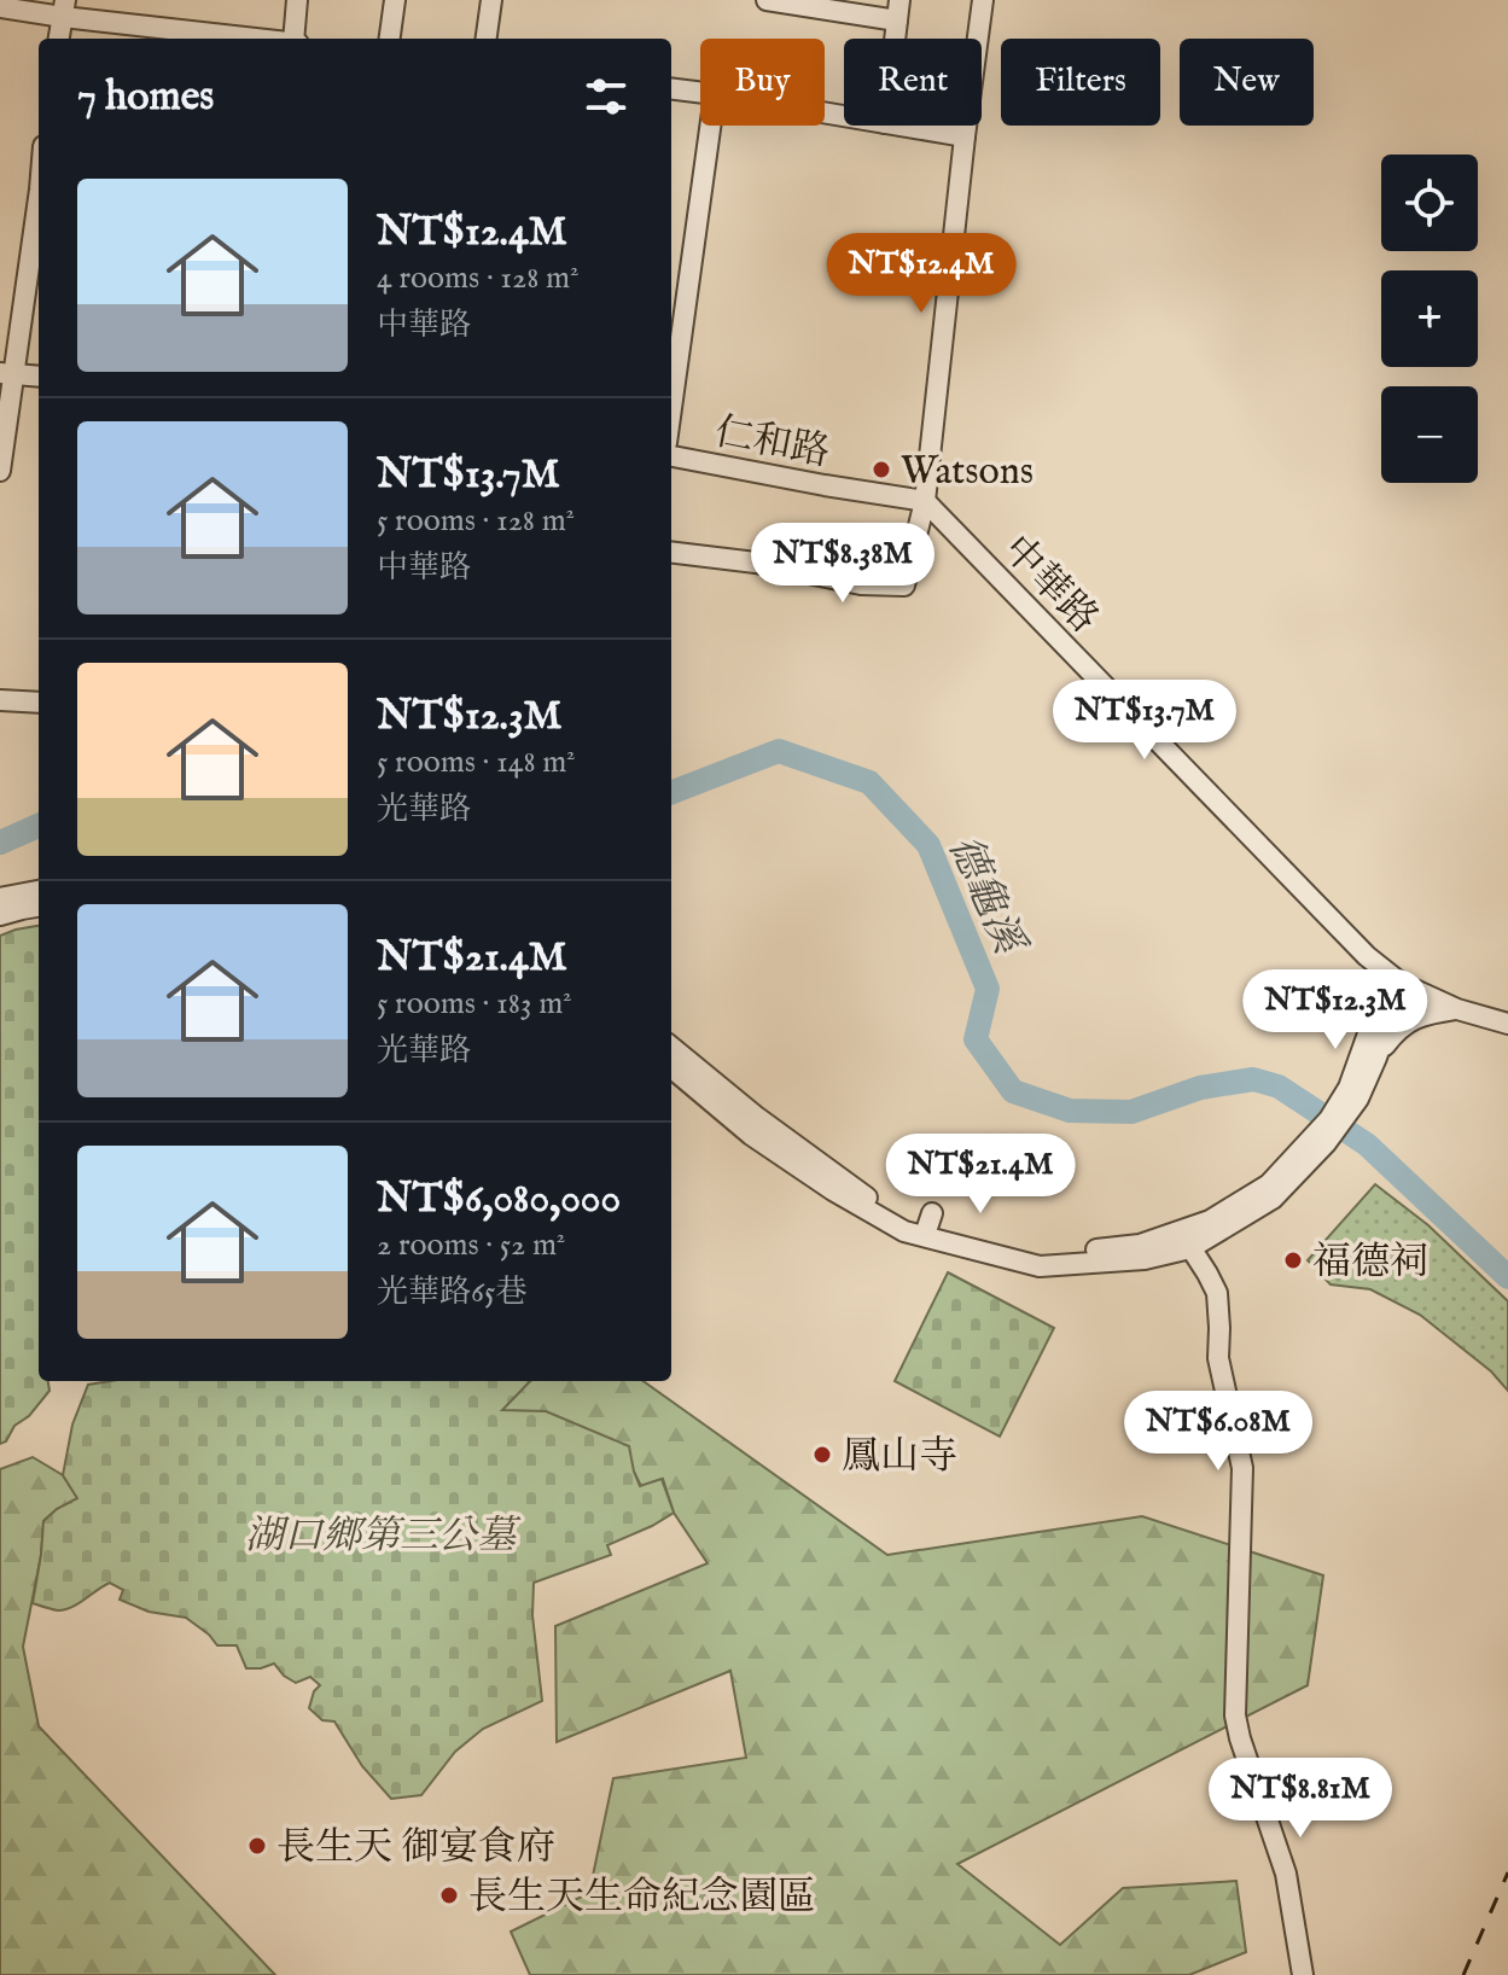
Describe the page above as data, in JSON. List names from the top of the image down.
{
  "streets": {
    "street": ["仁和路", "中華路"]
  },
  "crossings": [
    ["仁和路", "中華路"]
  ],
  "water": ["德龜溪"],
  "parks": ["湖口鄉第三公墓"],
  "places": [
    "Watsons",
    "福德祠",
    "鳳山寺",
    "長生天 御宴食府",
    "長生天生命紀念園區"
  ],
  "page": {
    "chip": [
      "Buy",
      "Rent",
      "Filters",
      "New"
    ],
    "heading": "7 homes",
    "map_buttons": ["+", "−"],
    "list": [
      {
        "name": "NT$12.4M",
        "note": "4 rooms · 128 m² · 中華路"
      },
      {
        "name": "NT$13.7M",
        "note": "5 rooms · 128 m² · 中華路"
      },
      {
        "name": "NT$12.3M",
        "note": "5 rooms · 148 m² · 光華路"
      },
      {
        "name": "NT$21.4M",
        "note": "5 rooms · 183 m² · 光華路"
      },
      {
        "name": "NT$6,080,000",
        "note": "2 rooms · 52 m² · 光華路65巷"
      }
    ],
    "price": [
      "NT$12.4M",
      "NT$8.38M",
      "NT$13.7M",
      "NT$12.3M",
      "NT$21.4M",
      "NT$6.08M",
      "NT$8.81M"
    ]
  }
}
